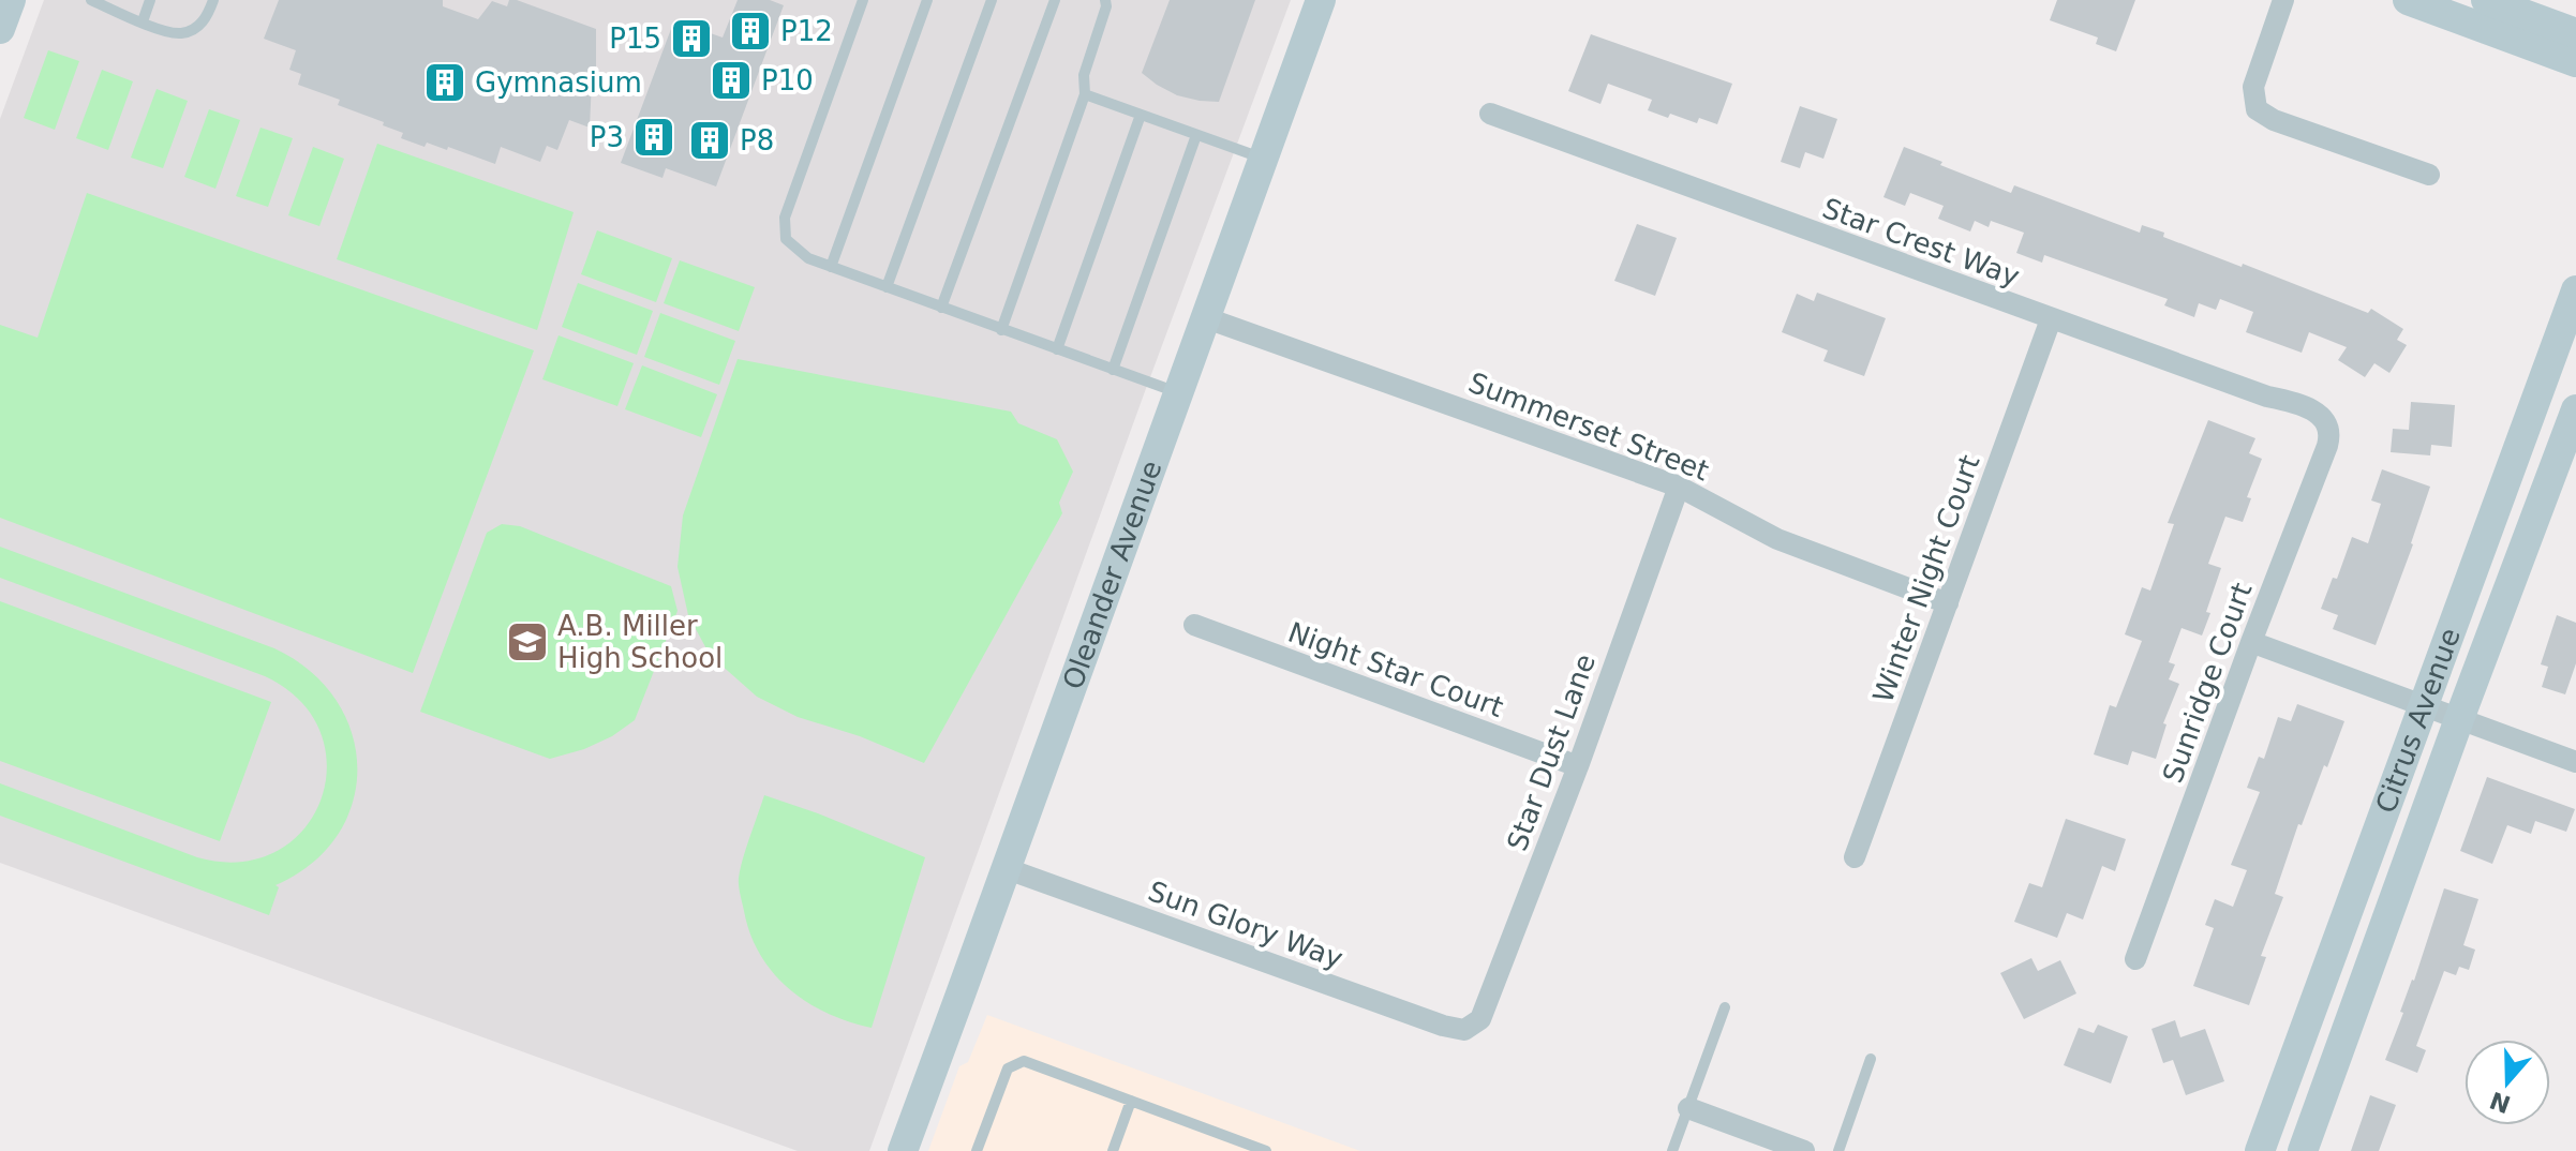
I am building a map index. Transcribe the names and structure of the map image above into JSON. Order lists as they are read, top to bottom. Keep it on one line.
{"streets":{"main road":["Oleander Avenue","Citrus Avenue"],"street":["Star Crest Way","Summerset Street","Winter Night Court","Night Star Court","Sunridge Court","Star Dust Lane","Sun Glory Way"]},"crossings":[["Star Crest Way","Winter Night Court"],["Star Crest Way","Sunridge Court"],["Summerset Street","Oleander Avenue"],["Summerset Street","Winter Night Court"],["Summerset Street","Star Dust Lane"],["Oleander Avenue","Sun Glory Way"],["Night Star Court","Star Dust Lane"],["Star Dust Lane","Sun Glory Way"]],"places":{"building":["P12","P15","P10","Gymnasium","P3","P8"],"school or university":["A.B. Miller High School"]},"north":"bottom"}
